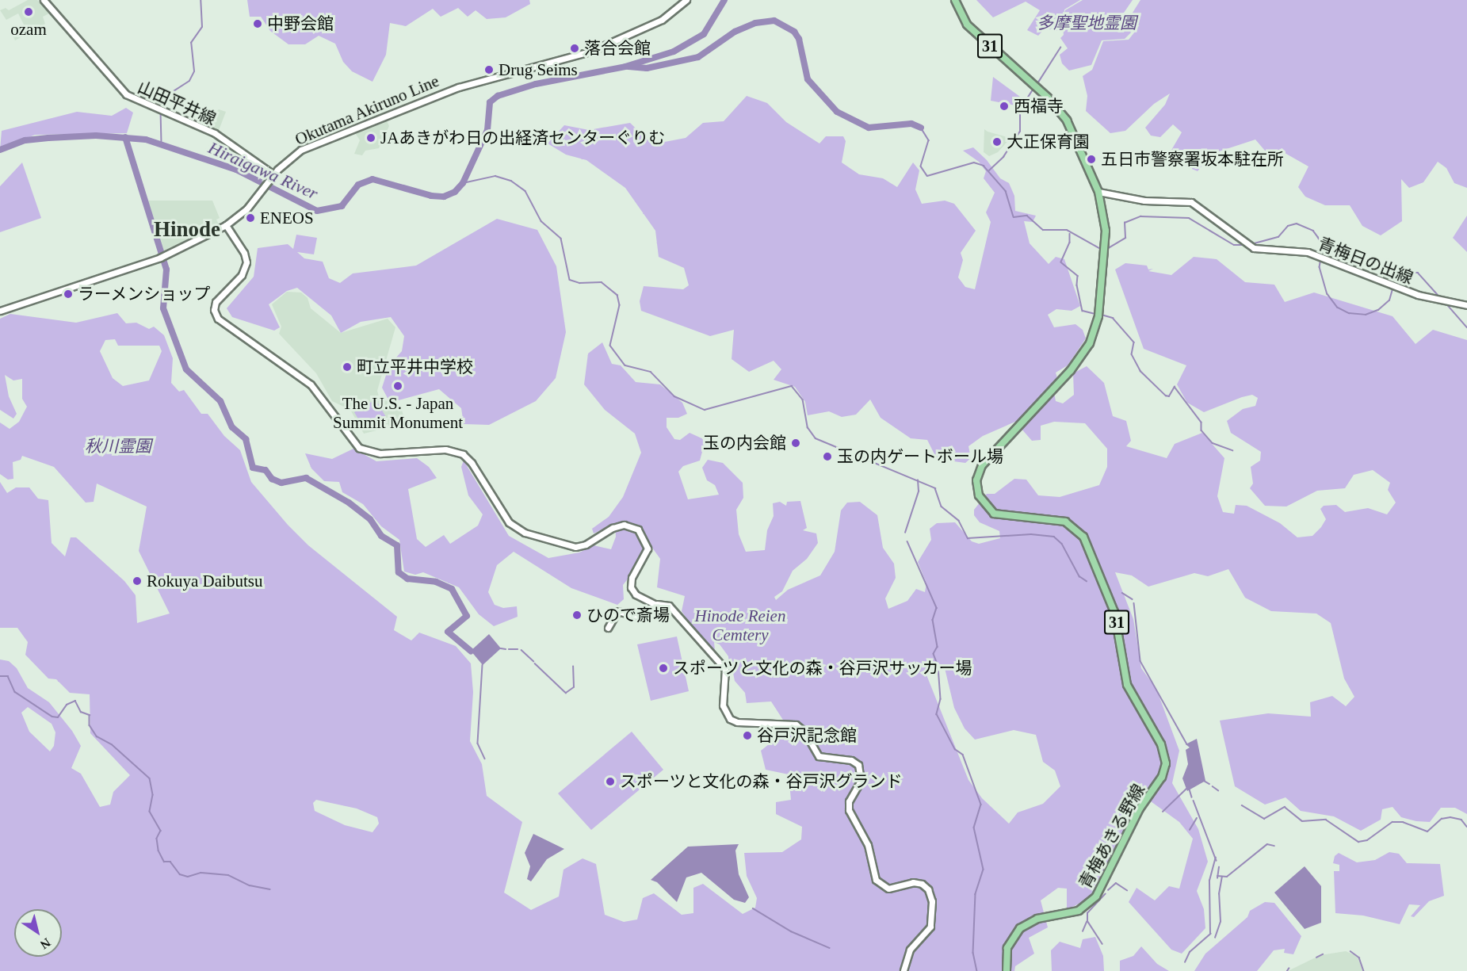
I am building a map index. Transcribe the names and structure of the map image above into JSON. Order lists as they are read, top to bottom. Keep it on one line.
{"streets":{"main road":["31","山田平井線","Okutama Akiruno Line","青梅日の出線","青梅あきる野線"]},"crossings":[["山田平井線","Okutama Akiruno Line"],["青梅日の出線","青梅あきる野線"]],"districts":["Hinode"],"water":["Hiraigawa River"],"parks":["多摩聖地霊園","秋川霊園","Hinode Reien Cemtery"],"places":["ozam","中野会館","落合会館","Drug Seims","西福寺","JAあきがわ日の出経済センターぐりむ","大正保育園","五日市警察署坂本駐在所","ENEOS","ラーメンショップ","町立平井中学校","The U.S. - Japan Summit Monument","玉の内会館","玉の内ゲートボール場","Rokuya Daibutsu","ひので斎場","スポーツと文化の森・谷戸沢サッカー場","谷戸沢記念館","スポーツと文化の森・谷戸沢グランド"],"north":"bottom right"}
